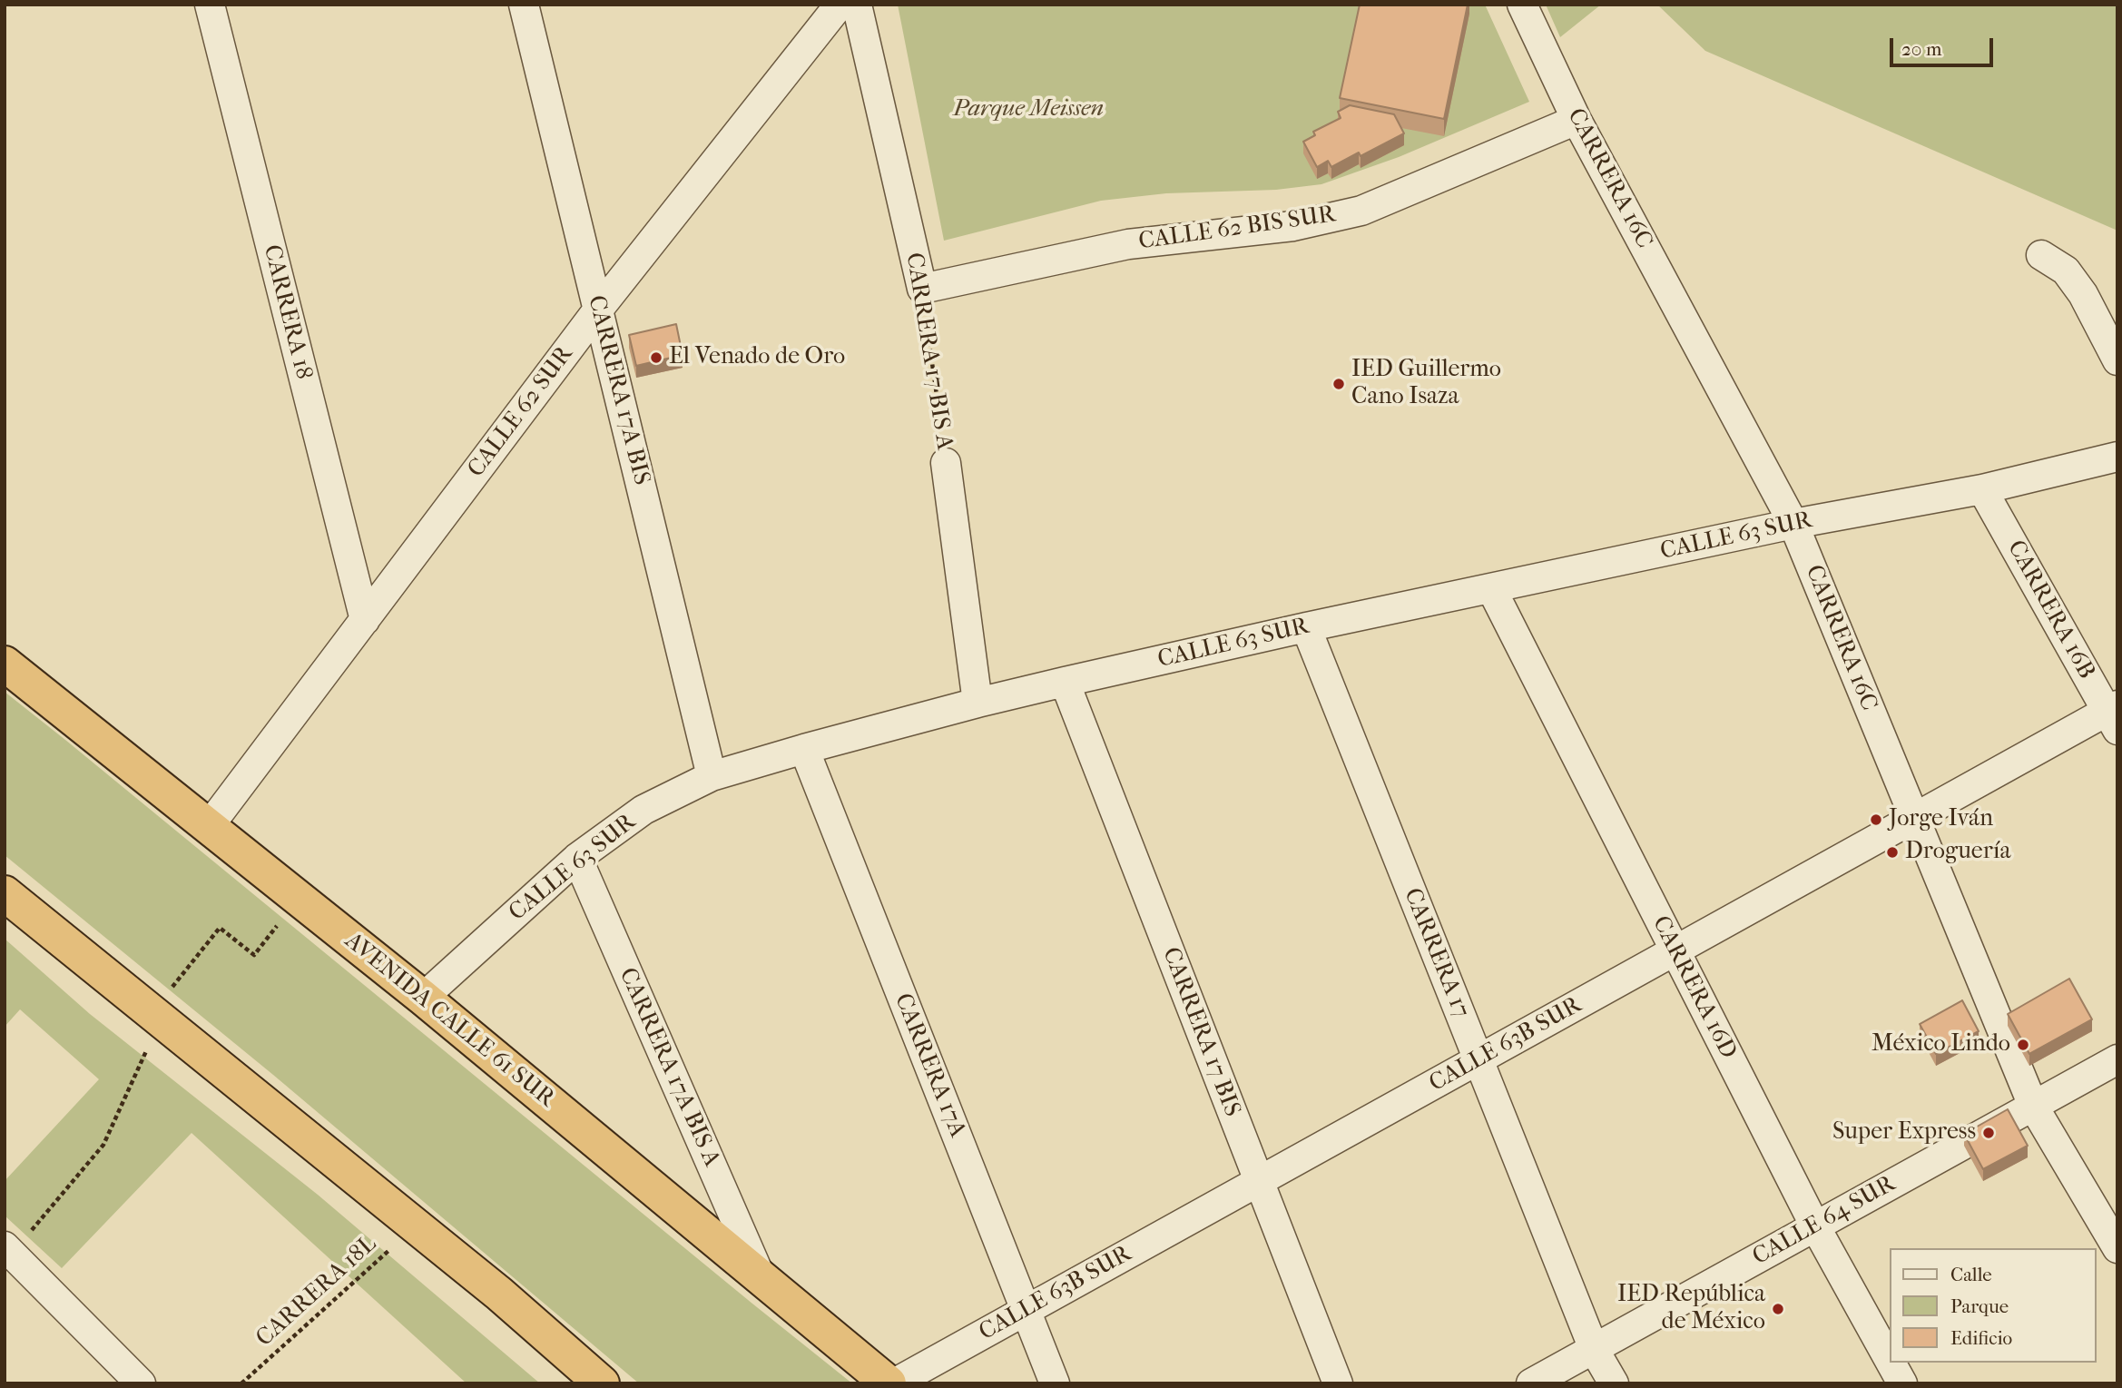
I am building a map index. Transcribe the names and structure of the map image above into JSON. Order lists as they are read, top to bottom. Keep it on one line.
{"streets":{"highway":["AVENIDA CALLE 61 SUR"],"street":["CARRERA 16C","CALLE 62 BIS SUR","CARRERA 18","CARRERA 17 BIS A","CARRERA 17A BIS","CALLE 62 SUR","CALLE 63 SUR","CARRERA 16B","CARRERA 17","CARRERA 16D","CARRERA 17 BIS","CALLE 63B SUR","CARRERA 17A","CARRERA 17A BIS A","CALLE 64 SUR"],"path":["CARRERA 18L"]},"crossings":[["CARRERA 16C","CALLE 62 BIS SUR"],["CARRERA 16C","CALLE 63 SUR"],["CARRERA 16C","CALLE 63B SUR"],["CARRERA 16C","CALLE 64 SUR"],["CALLE 62 BIS SUR","CARRERA 17 BIS A"],["CARRERA 18","CALLE 62 SUR"],["CARRERA 17 BIS A","CALLE 63 SUR"],["CARRERA 17A BIS","CALLE 62 SUR"],["CARRERA 17A BIS","CALLE 63 SUR"],["CALLE 62 SUR","AVENIDA CALLE 61 SUR"],["CALLE 63 SUR","CARRERA 16B"],["CALLE 63 SUR","CARRERA 17"],["CALLE 63 SUR","CARRERA 16D"],["CALLE 63 SUR","AVENIDA CALLE 61 SUR"],["CALLE 63 SUR","CARRERA 17 BIS"],["CALLE 63 SUR","CARRERA 17A"],["CALLE 63 SUR","CARRERA 17A BIS A"],["CARRERA 16B","CALLE 63B SUR"],["CARRERA 17","CALLE 63B SUR"],["CARRERA 17","CALLE 64 SUR"],["CARRERA 16D","CALLE 63B SUR"],["CARRERA 16D","CALLE 64 SUR"],["AVENIDA CALLE 61 SUR","CARRERA 17A BIS A"],["CARRERA 17 BIS","CALLE 63B SUR"],["CALLE 63B SUR","CARRERA 17A"]],"parks":["Parque Meissen"],"places":["El Venado de Oro","IED Guillermo Cano Isaza","Jorge Iván","Droguería","México Lindo","Super Express","IED República de México"],"legend":["Calle","Parque","Edificio"],"scale_bar":"20 m"}
